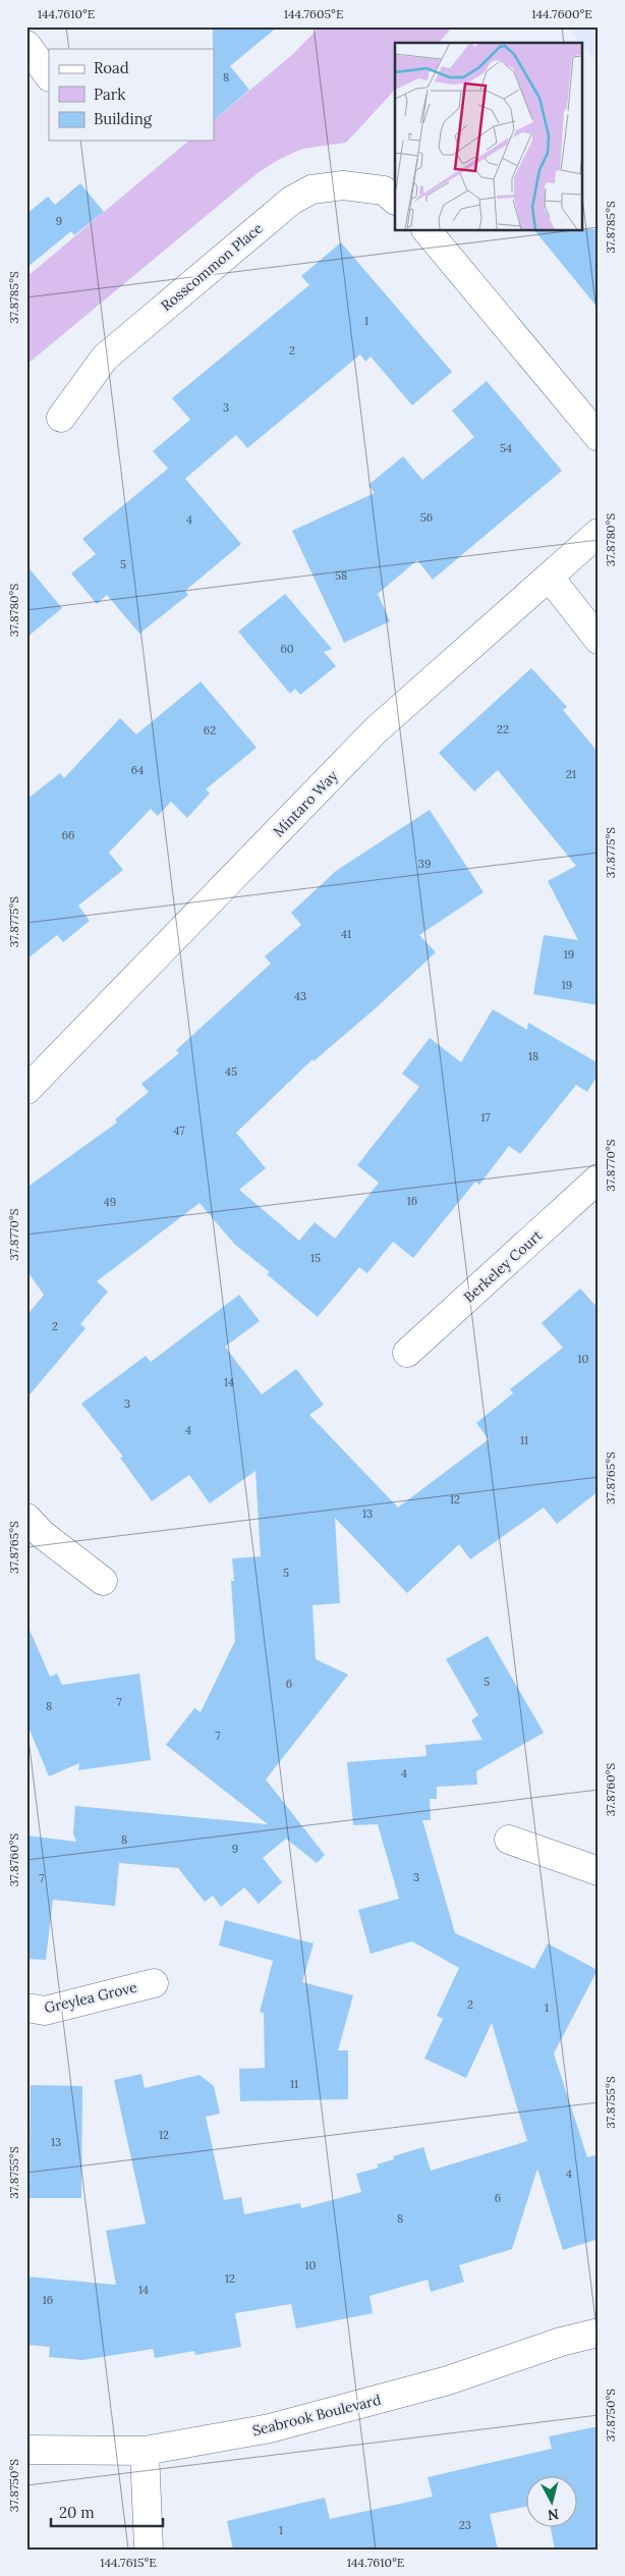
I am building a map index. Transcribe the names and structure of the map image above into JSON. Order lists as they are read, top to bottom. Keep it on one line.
{"streets":{"street":["Rosscommon Place","Mintaro Way","Berkeley Court","Greylea Grove","Seabrook Boulevard"]},"house_numbers":["8","9","1","2","3","54","56","4","5","58","60","22","62","64","21","66","39","41","19","19","43","18","45","17","47","16","49","15","2","10","14","3","4","11","12","13","5","5","6","7","8","7","4","8","9","3","7","2","1","11","12","13","4","6","8","10","12","14","16","23","1"],"legend":["Road","Park","Building"],"scale_bar":"20 m","north":"bottom","coordinates":["144.7610°E","144.7605°E","144.7600°E","37.8785°S","37.8780°S","37.8775°S","37.8770°S","37.8765°S","37.8760°S","37.8755°S","37.8750°S","144.7615°E"]}
